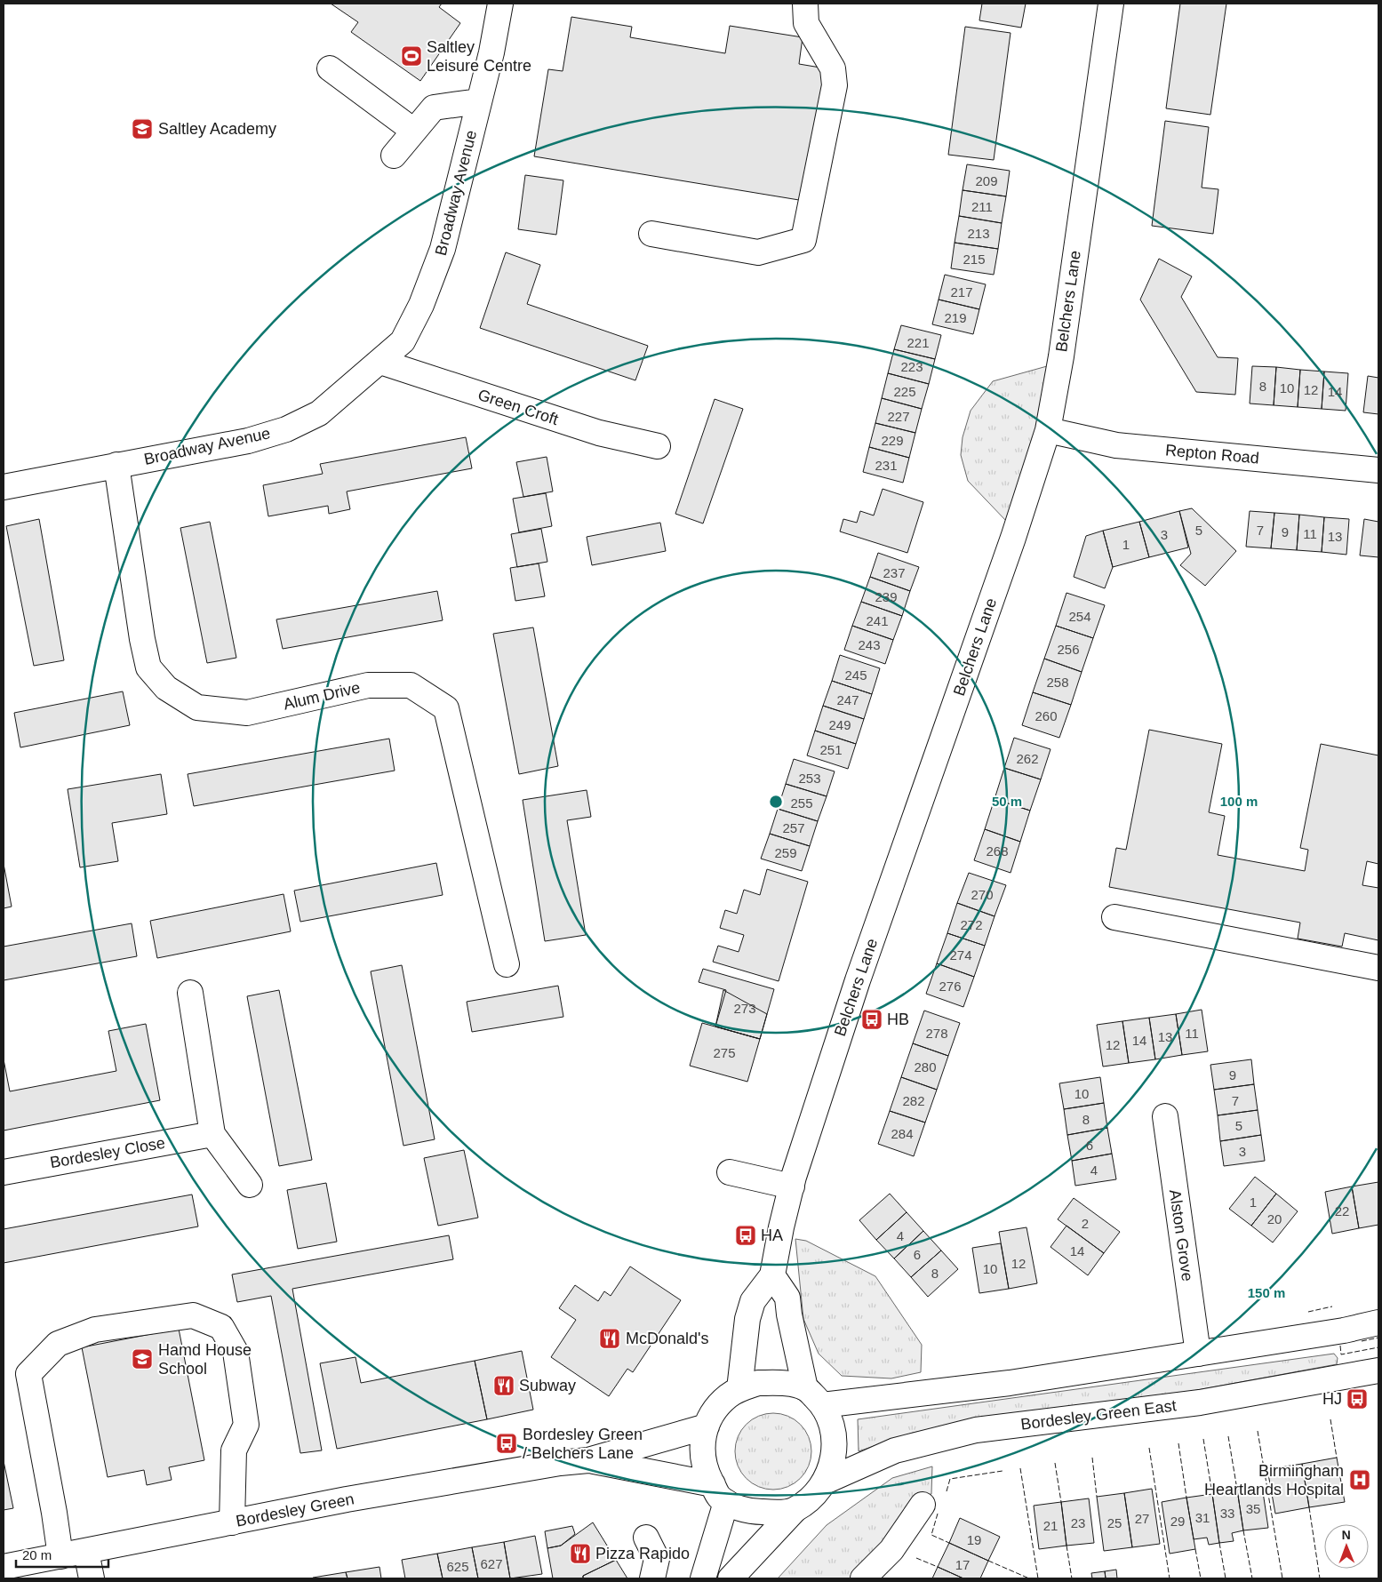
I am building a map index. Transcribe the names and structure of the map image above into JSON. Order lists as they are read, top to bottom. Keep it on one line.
{"streets":{"street":["Broadway Avenue","Belchers Lane","Green Croft","Repton Road","Alum Drive","Bordesley Close","Alston Grove","Bordesley Green East","Bordesley Green"]},"crossings":[["Broadway Avenue","Green Croft"],["Broadway Avenue","Alum Drive"],["Belchers Lane","Repton Road"],["Belchers Lane","Bordesley Green East"],["Belchers Lane","Bordesley Green"],["Bordesley Green East","Bordesley Green"]],"places":{"sports":["Saltley Leisure Centre"],"school or university":["Saltley Academy","Hamd House School"],"bus stop":["HB","HA","HJ","Bordesley Green / Belchers Lane"],"restaurant":["McDonald's","Subway","Pizza Rapido"],"hospital":["Birmingham Heartlands Hospital"]},"house_numbers":["209","211","213","215","217","219","221","223","8","10","12","225","14","227","229","231","5","7","9","11","3","13","1","237","239","254","241","243","256","245","258","247","260","249","251","262","253","255","257","268","259","270","272","274","276","273","278","11","13","14","12","275","280","9","10","282","7","8","5","284","6","3","4","1","22","20","2","4","14","6","12","10","8","35","33","31","27","29","23","25","21","19","627","17","625"],"scale_bar":"20 m","north":"top","rings":["50 m","100 m","150 m"]}
